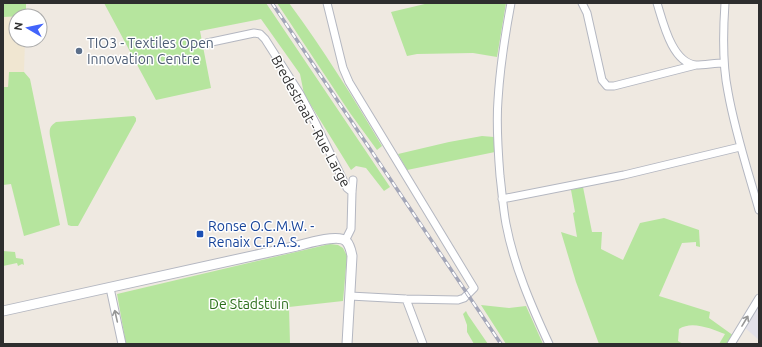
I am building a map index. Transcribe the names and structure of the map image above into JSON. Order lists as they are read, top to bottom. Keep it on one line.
{"streets":{"street":["Bredestraat - Rue Large"]},"parks":["De Stadstuin"],"places":{"other":["TIO3 - Textiles Open Innovation Centre"],"transit":["Ronse O.C.M.W. - Renaix C.P.A.S."]},"north":"left"}
